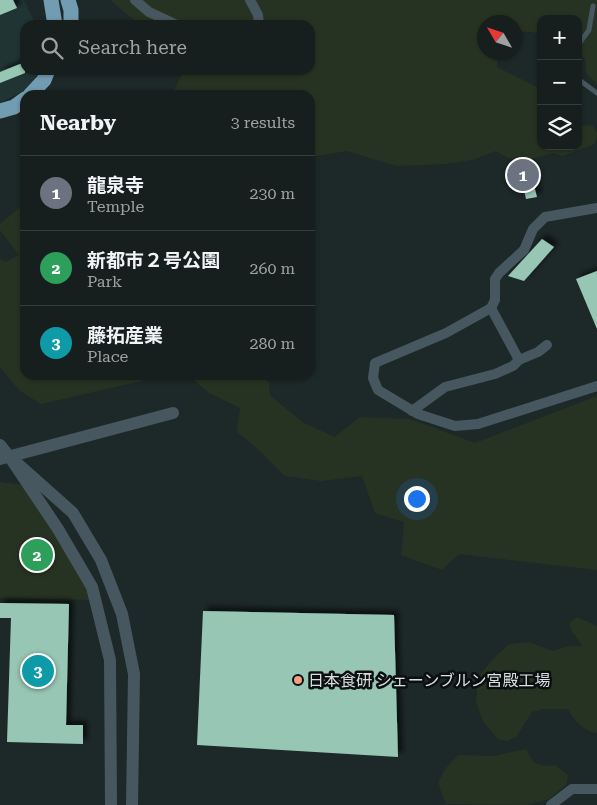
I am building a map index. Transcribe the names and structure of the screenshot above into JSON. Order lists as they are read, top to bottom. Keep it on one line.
{"places":["日本食研 シェーンブルン宮殿工場"],"north":"top left","page":{"map_buttons":["+","−"],"search":"Search here","heading":["Nearby","3 results"],"list":[{"mark":"1","name":"龍泉寺","note":"Temple","value":"230 m"},{"mark":"2","name":"新都市２号公園","note":"Park","value":"260 m"},{"mark":"3","name":"藤拓産業","note":"Place","value":"280 m"}],"pins":["1","2","3"]}}
